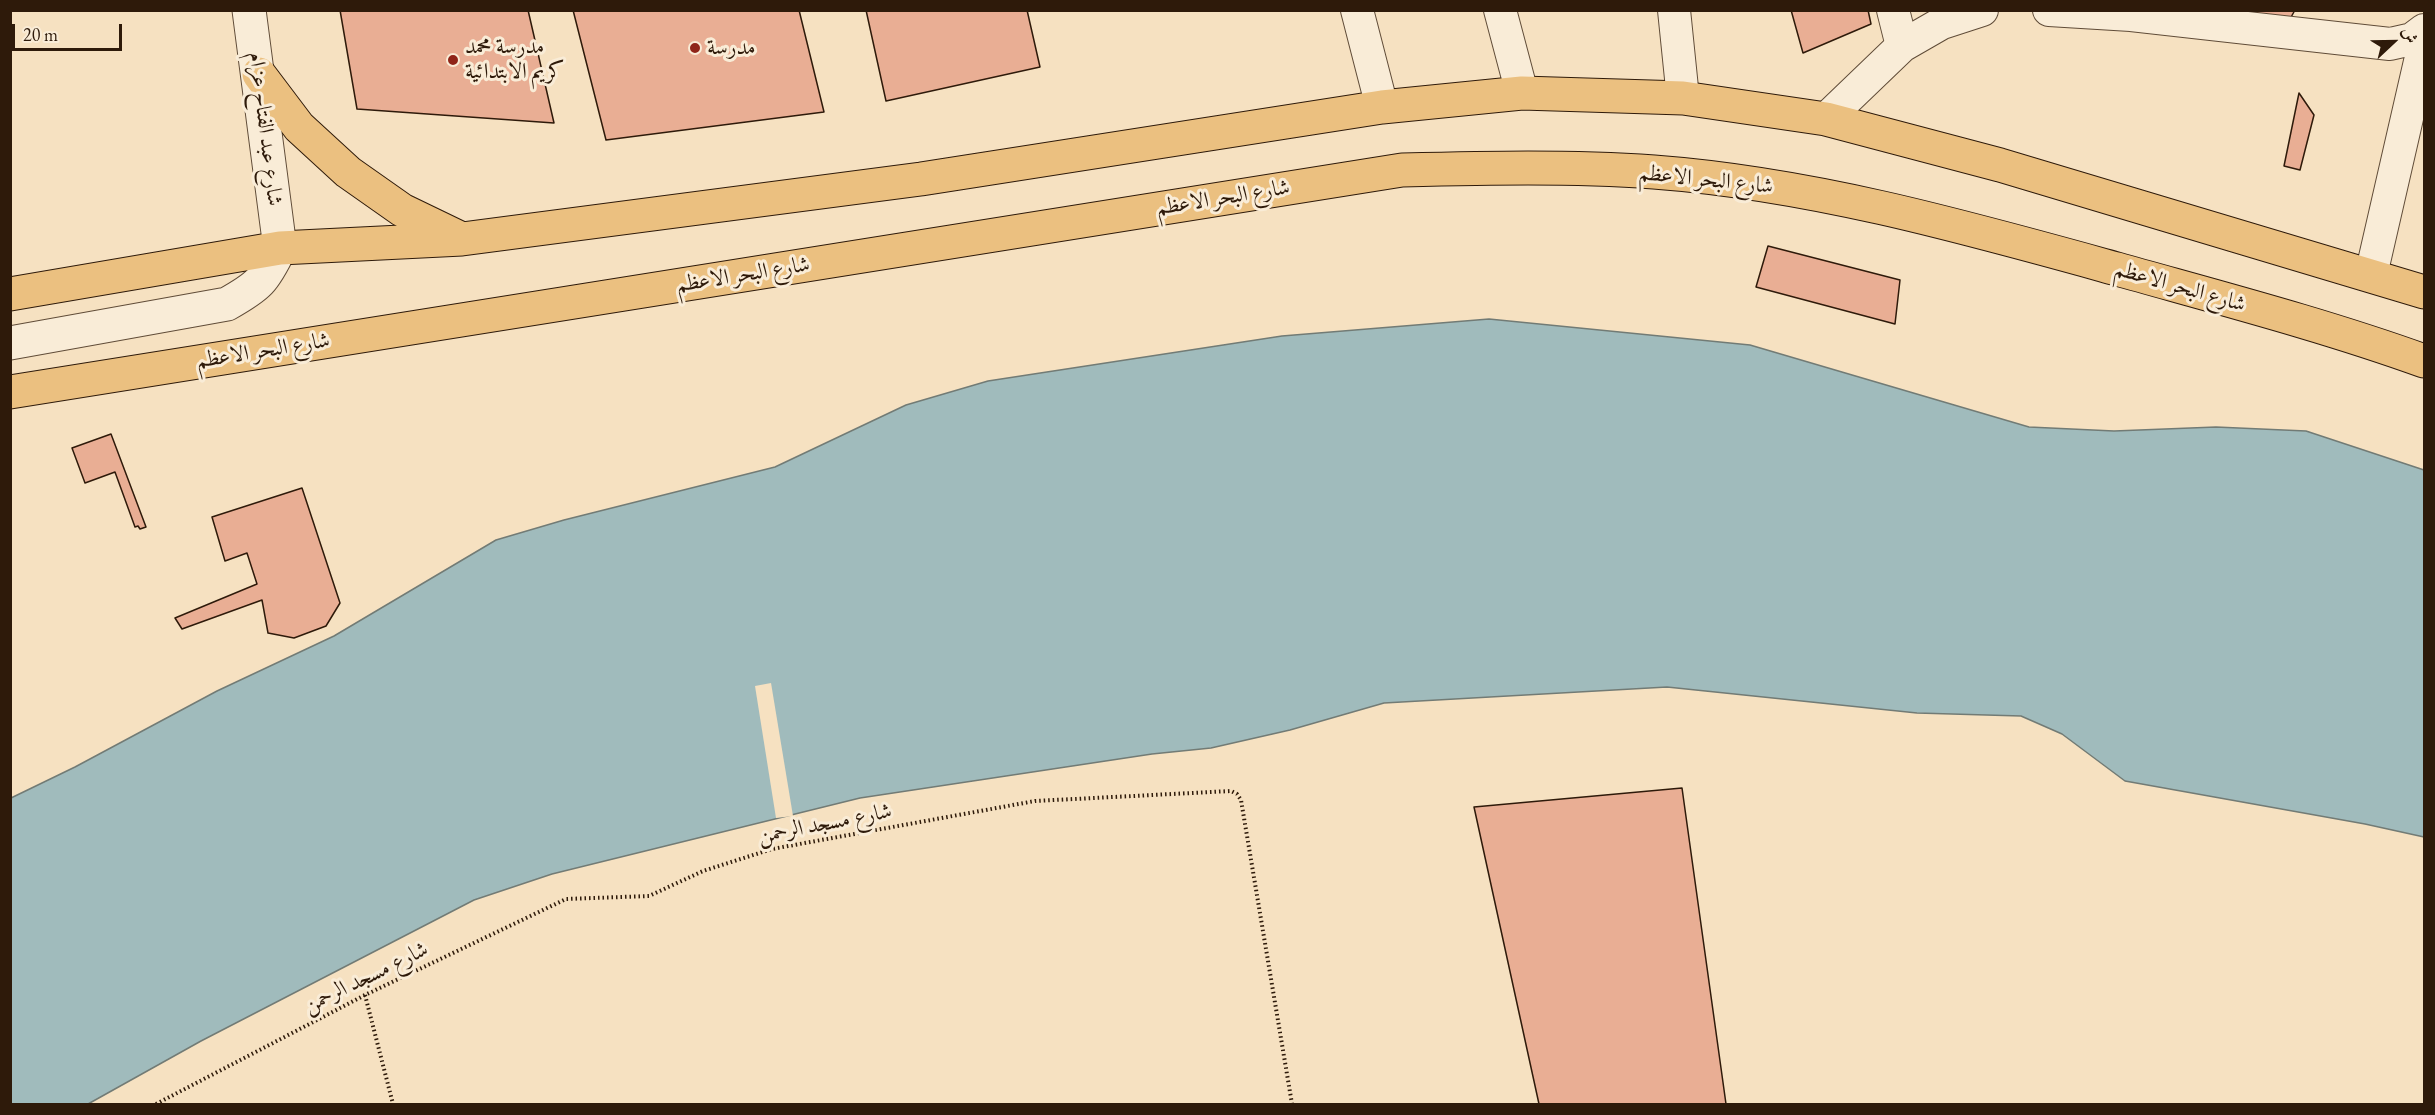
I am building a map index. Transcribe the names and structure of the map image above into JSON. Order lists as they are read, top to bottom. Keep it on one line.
{"streets":{"main road":["شارع البحر الاعظم"],"street":["شارع عبد الفتاح عزام"],"path":["شارع مسجد الرحمن"]},"places":["مدرسة","مدرسة محمد كريم الابتدائية"],"scale_bar":"20 m","north":"right"}
